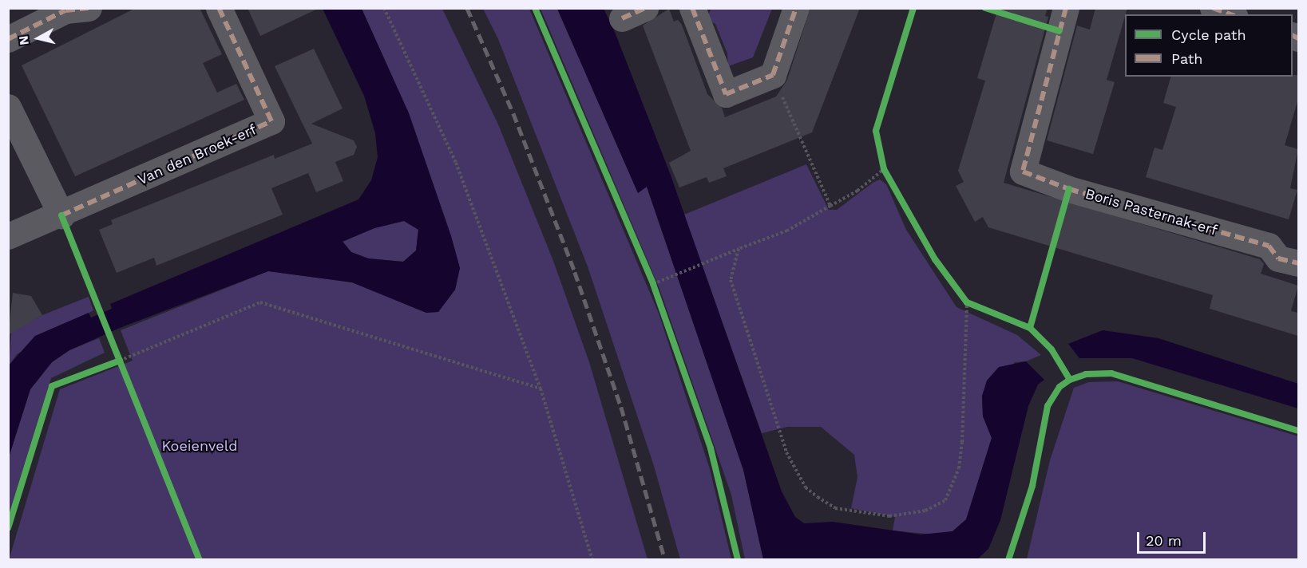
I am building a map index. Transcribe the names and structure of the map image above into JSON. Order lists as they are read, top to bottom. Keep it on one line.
{"streets":{"street":["Van den Broek-erf","Boris Pasternak-erf"]},"parks":["Koeienveld"],"legend":["Cycle path","Path"],"scale_bar":"20 m","north":"left"}
